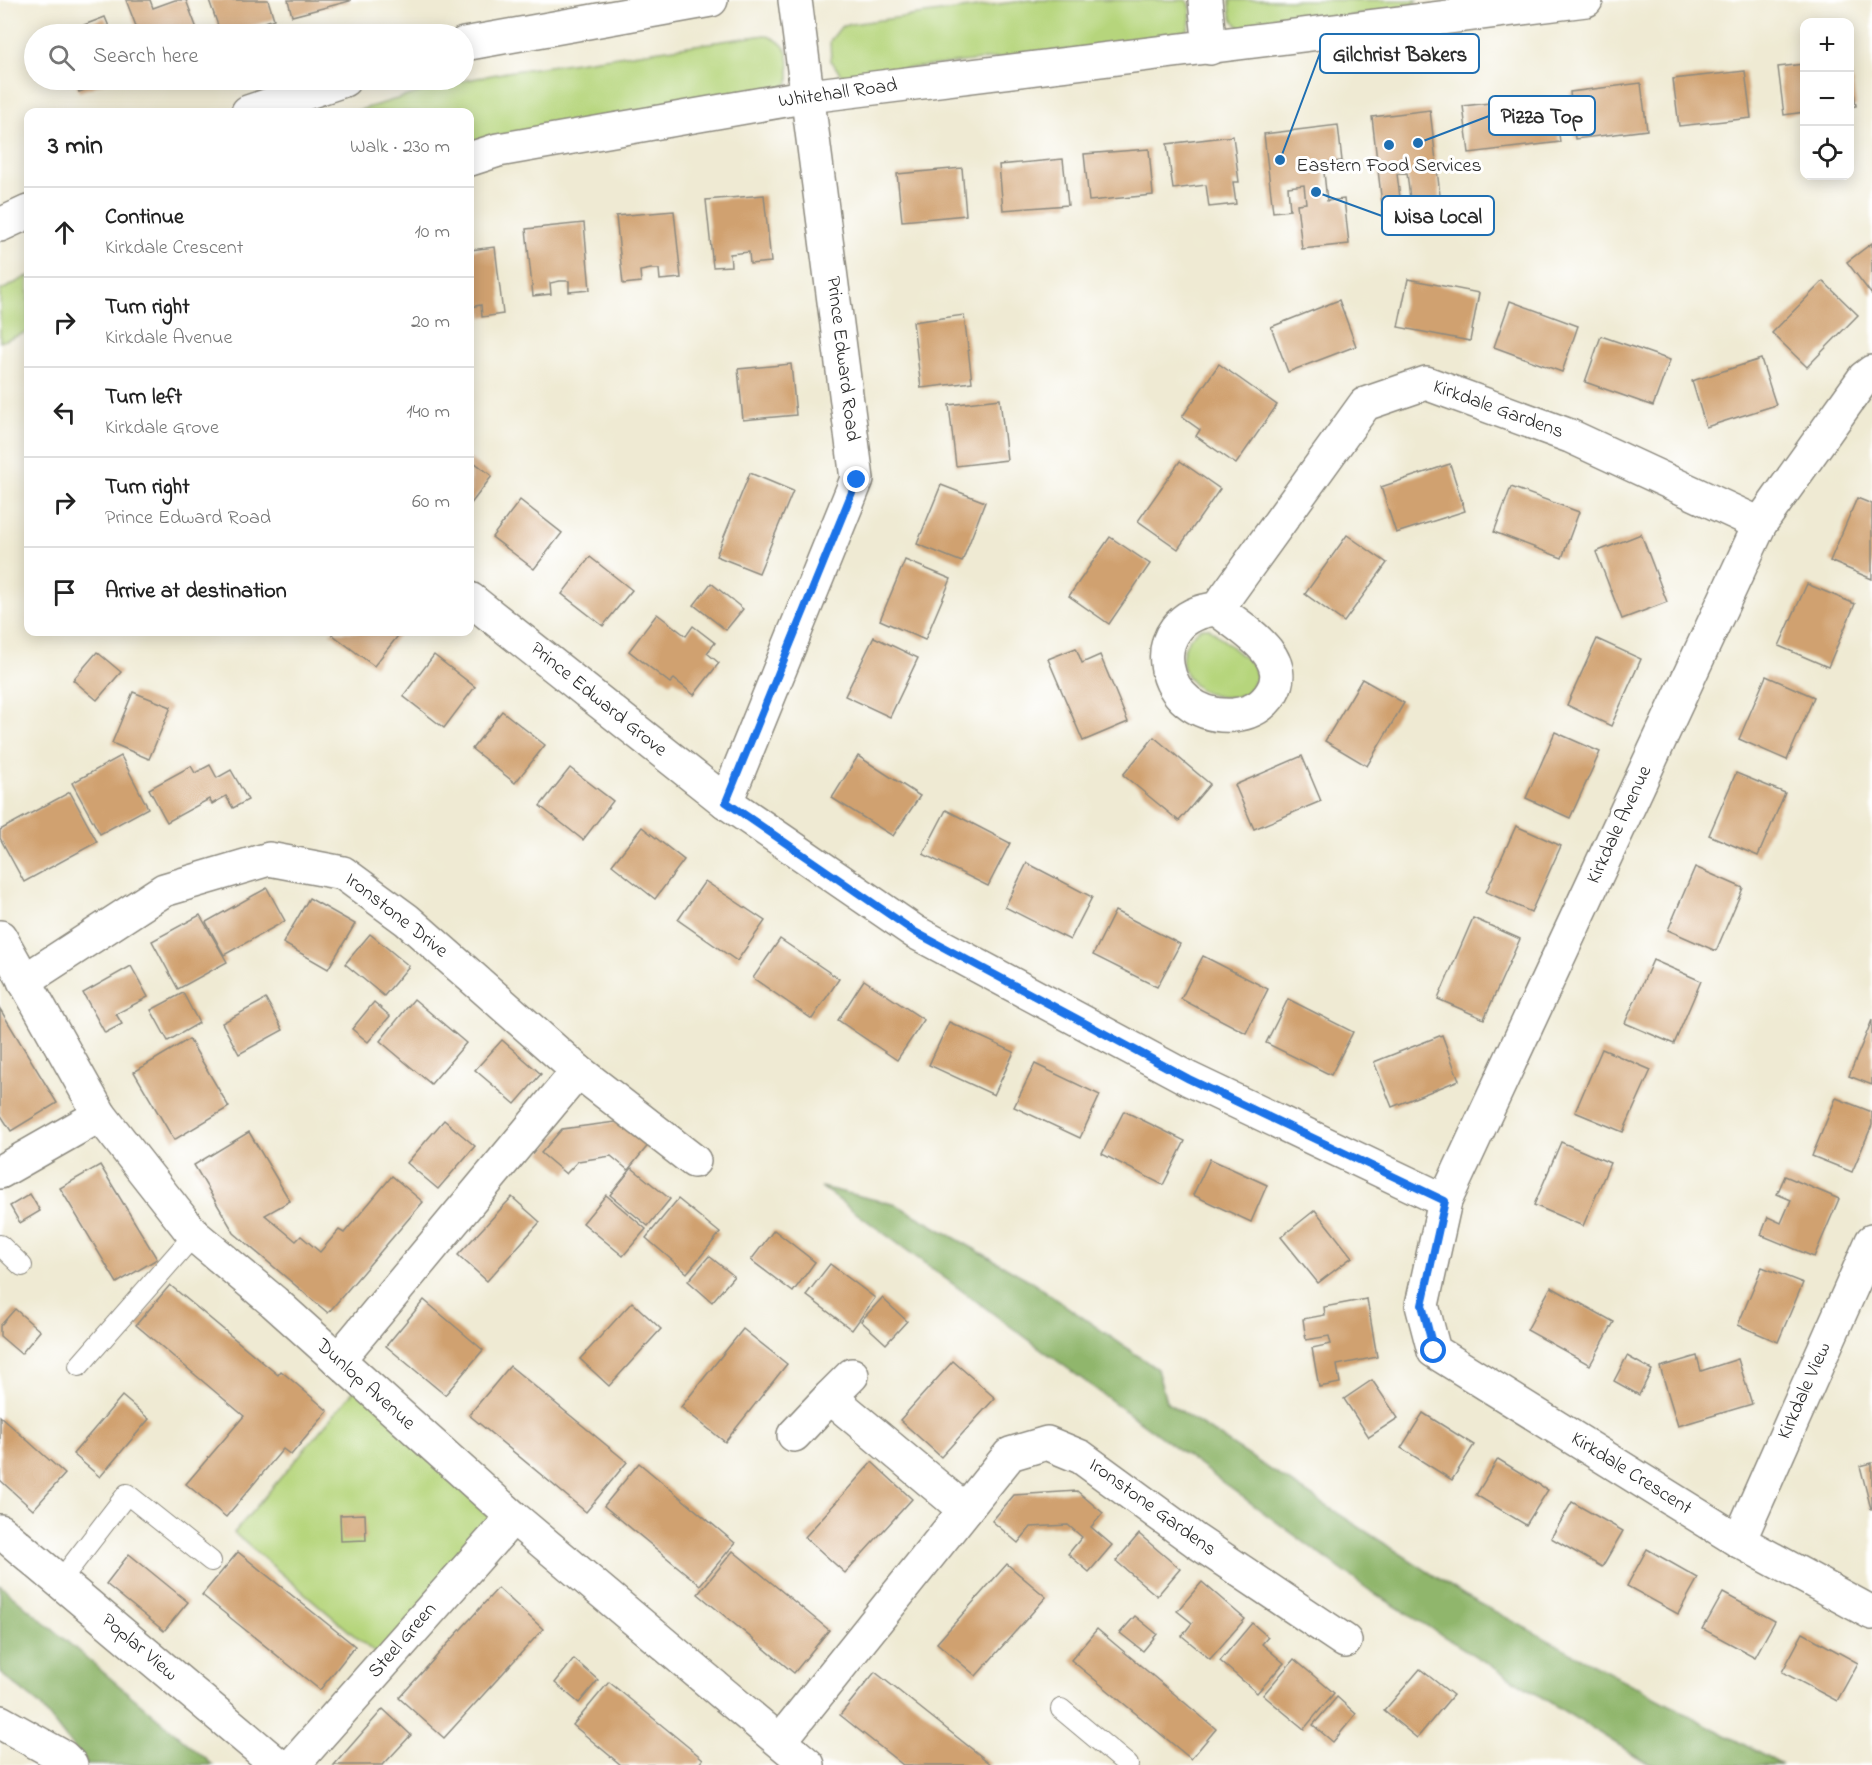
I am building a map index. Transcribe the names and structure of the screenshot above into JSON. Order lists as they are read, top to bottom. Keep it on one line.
{"streets":{"street":["Whitehall Road","Prince Edward Road","Kirkdale Gardens","Prince Edward Grove","Kirkdale Avenue","Ironstone Drive","Dunlop Avenue","Kirkdale View","Kirkdale Crescent","Ironstone Gardens","Steel Green","Poplar View"]},"crossings":[["Whitehall Road","Prince Edward Road"],["Prince Edward Road","Prince Edward Grove"],["Kirkdale Gardens","Kirkdale Avenue"],["Prince Edward Grove","Kirkdale Avenue"],["Kirkdale Avenue","Kirkdale Crescent"],["Ironstone Drive","Dunlop Avenue"],["Dunlop Avenue","Ironstone Gardens"],["Dunlop Avenue","Steel Green"],["Kirkdale View","Kirkdale Crescent"]],"places":["Pizza Top","Eastern Food Services","Gilchrist Bakers","Nisa Local"],"page":{"map_buttons":["+","−"],"search":"Search here","heading":["3 min","Walk · 230 m"],"list":[["Continue","Kirkdale Crescent","10 m"],["Turn right","Kirkdale Avenue","20 m"],["Turn left","Kirkdale Grove","140 m"],["Turn right","Prince Edward Road","60 m"],"Arrive at destination"]}}
